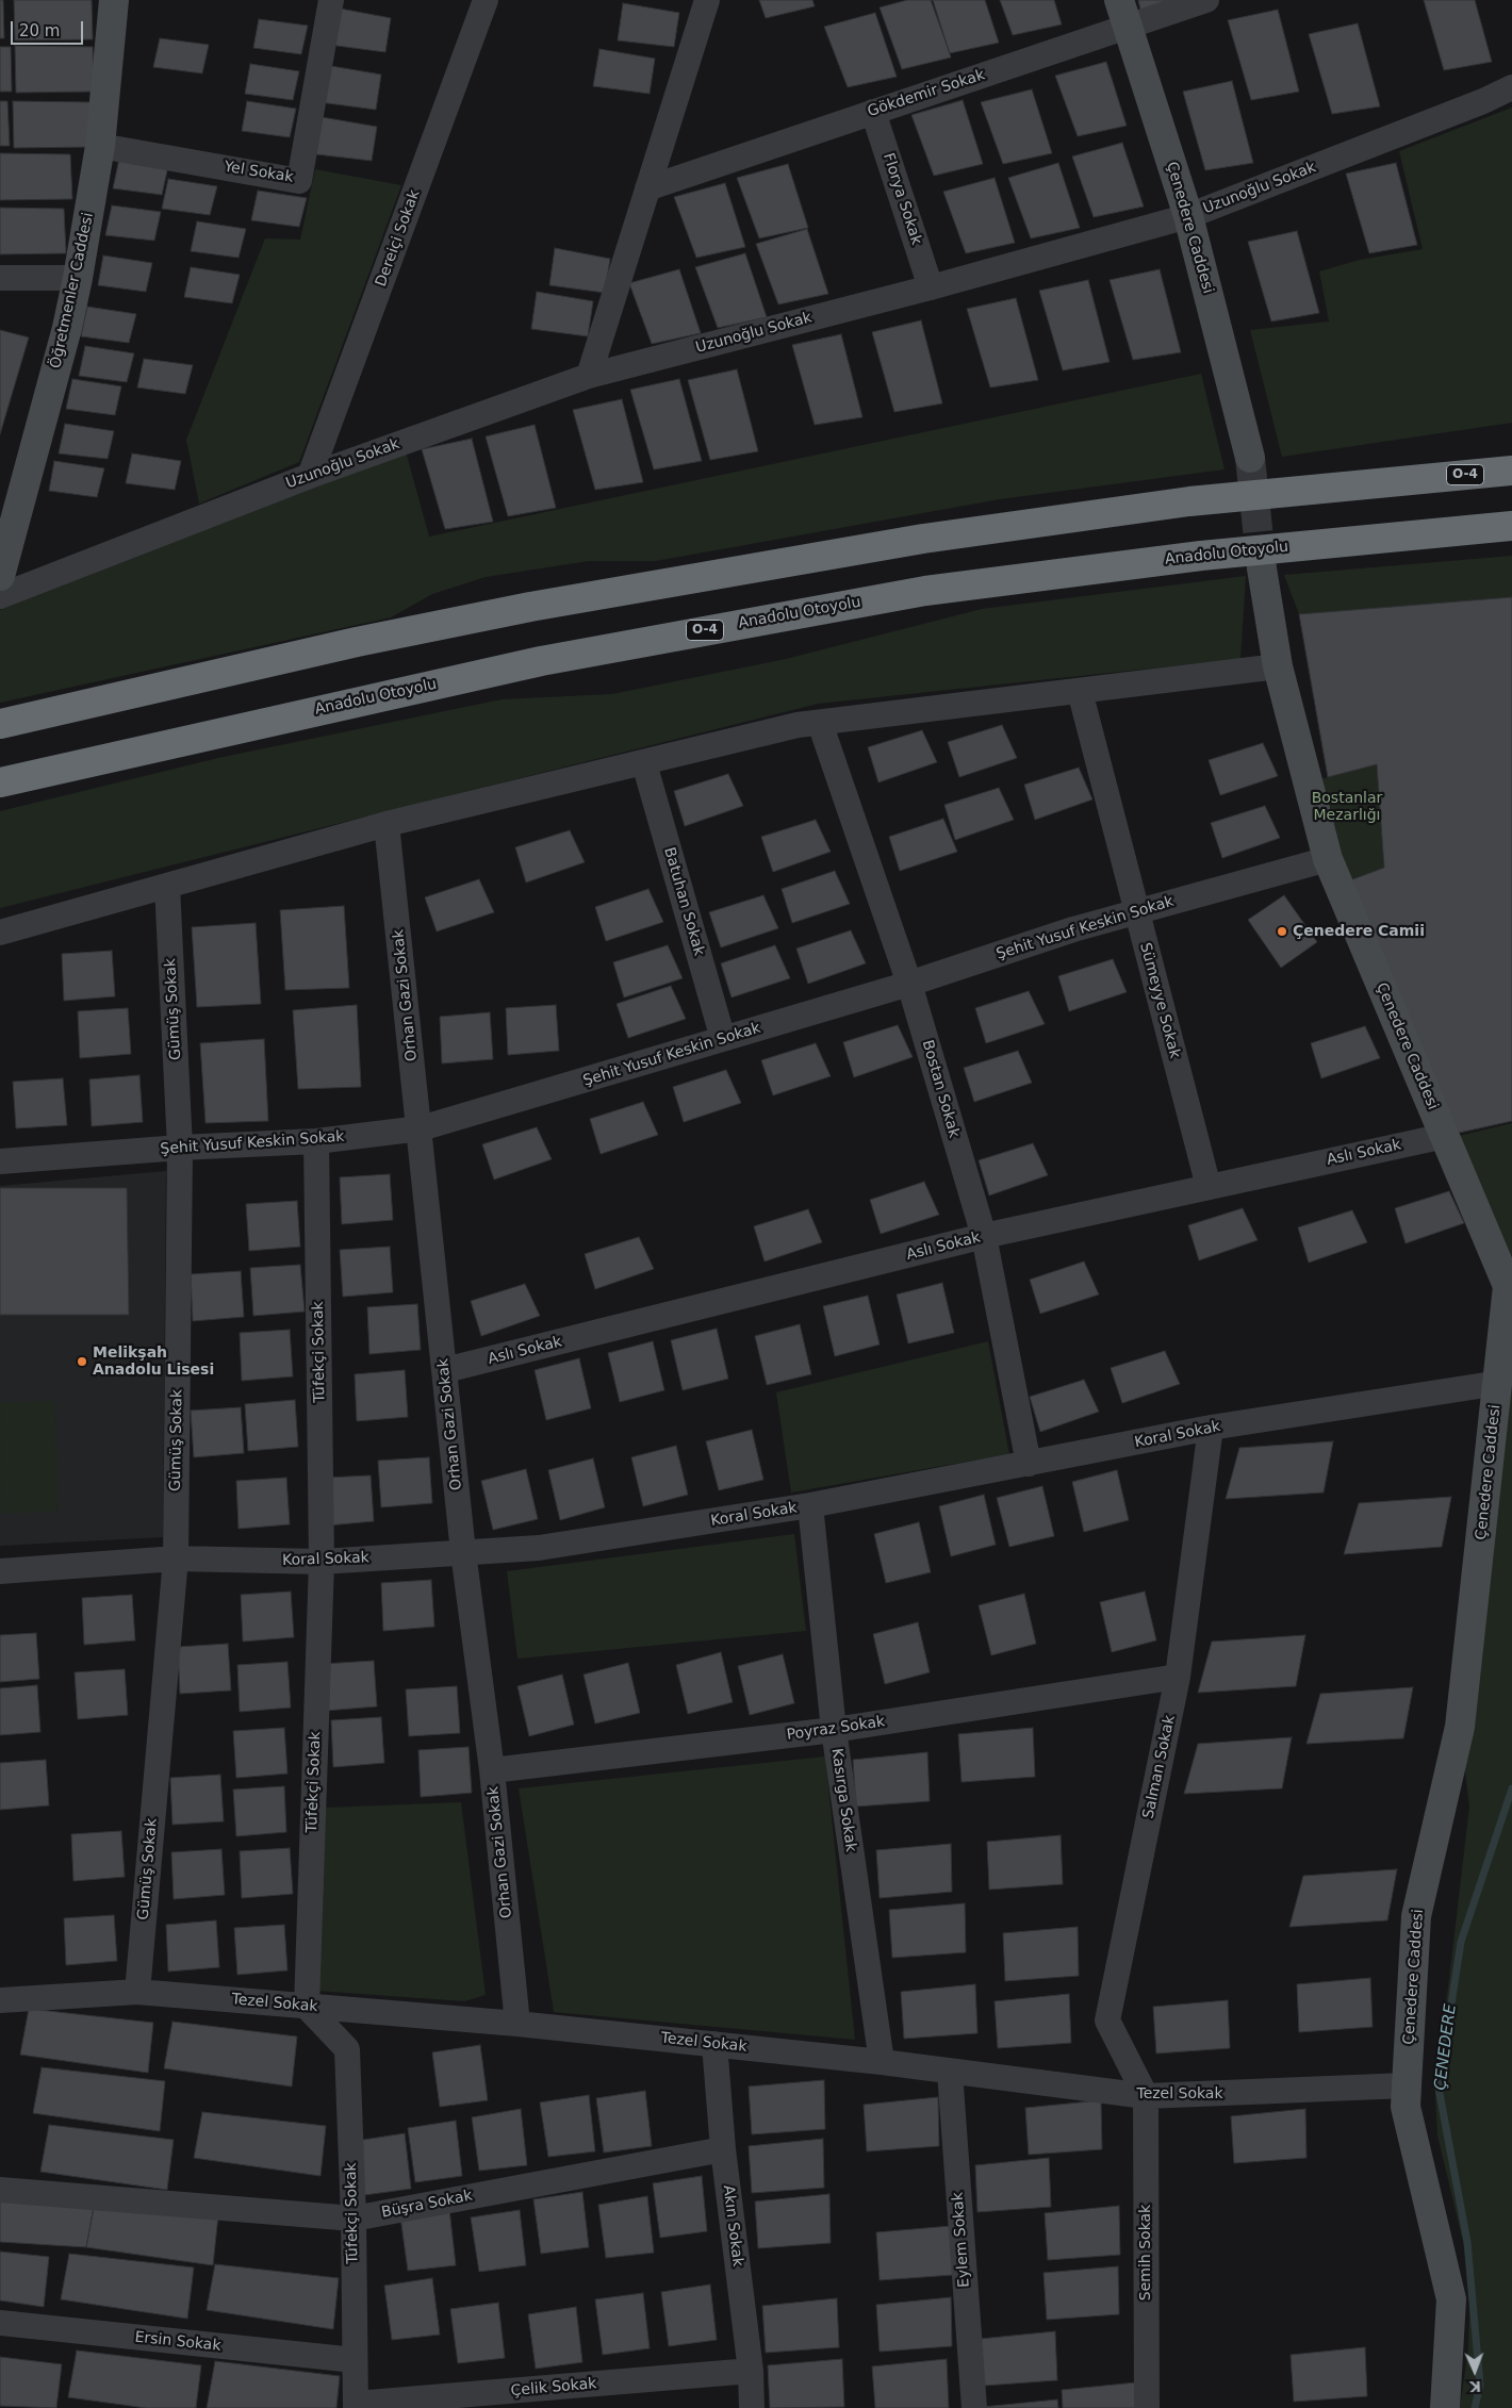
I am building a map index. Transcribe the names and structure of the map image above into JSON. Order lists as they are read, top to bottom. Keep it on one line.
{"streets":{"highway":["O-4","Anadolu Otoyolu"],"street":["Gökdemir Sokak","Yel Sokak","Uzunoğlu Sokak","Florya Sokak","Çenedere Caddesi","Dereiçi Sokak","Öğretmenler Caddesi","Batuhan Sokak","Şehit Yusuf Keskin Sokak","Orhan Gazi Sokak","Sümeyye Sokak","Gümüş Sokak","Bostan Sokak","Aslı Sokak","Tüfekçi Sokak","Koral Sokak","Poyraz Sokak","Salman Sokak","Kasırga Sokak","Tezel Sokak","Büşra Sokak","Akın Sokak","Eylem Sokak","Semih Sokak","Ersin Sokak","Çelik Sokak"]},"crossings":[["Gökdemir Sokak","Florya Sokak"],["Gökdemir Sokak","Çenedere Caddesi"],["Yel Sokak","Öğretmenler Caddesi"],["Uzunoğlu Sokak","Florya Sokak"],["Uzunoğlu Sokak","Çenedere Caddesi"],["Uzunoğlu Sokak","Dereiçi Sokak"],["Çenedere Caddesi","Şehit Yusuf Keskin Sokak"],["Çenedere Caddesi","Aslı Sokak"],["Çenedere Caddesi","Koral Sokak"],["Çenedere Caddesi","Tezel Sokak"],["Batuhan Sokak","Şehit Yusuf Keskin Sokak"],["Şehit Yusuf Keskin Sokak","Orhan Gazi Sokak"],["Şehit Yusuf Keskin Sokak","Sümeyye Sokak"],["Şehit Yusuf Keskin Sokak","Gümüş Sokak"],["Şehit Yusuf Keskin Sokak","Bostan Sokak"],["Şehit Yusuf Keskin Sokak","Tüfekçi Sokak"],["Orhan Gazi Sokak","Aslı Sokak"],["Orhan Gazi Sokak","Koral Sokak"],["Orhan Gazi Sokak","Poyraz Sokak"],["Orhan Gazi Sokak","Tezel Sokak"],["Sümeyye Sokak","Aslı Sokak"],["Gümüş Sokak","Koral Sokak"],["Gümüş Sokak","Tezel Sokak"],["Bostan Sokak","Aslı Sokak"],["Bostan Sokak","Koral Sokak"],["Tüfekçi Sokak","Koral Sokak"],["Tüfekçi Sokak","Tezel Sokak"],["Tüfekçi Sokak","Büşra Sokak"],["Tüfekçi Sokak","Ersin Sokak"],["Tüfekçi Sokak","Çelik Sokak"],["Koral Sokak","Salman Sokak"],["Koral Sokak","Kasırga Sokak"],["Poyraz Sokak","Salman Sokak"],["Poyraz Sokak","Kasırga Sokak"],["Salman Sokak","Tezel Sokak"],["Salman Sokak","Semih Sokak"],["Kasırga Sokak","Tezel Sokak"],["Tezel Sokak","Akın Sokak"],["Tezel Sokak","Eylem Sokak"],["Tezel Sokak","Semih Sokak"],["Büşra Sokak","Akın Sokak"],["Akın Sokak","Çelik Sokak"]],"water":["ÇENEDERE"],"parks":["Bostanlar Mezarlığı"],"places":["Çenedere Camii","Melikşah Anadolu Lisesi"],"scale_bar":"20 m","north":"bottom"}
